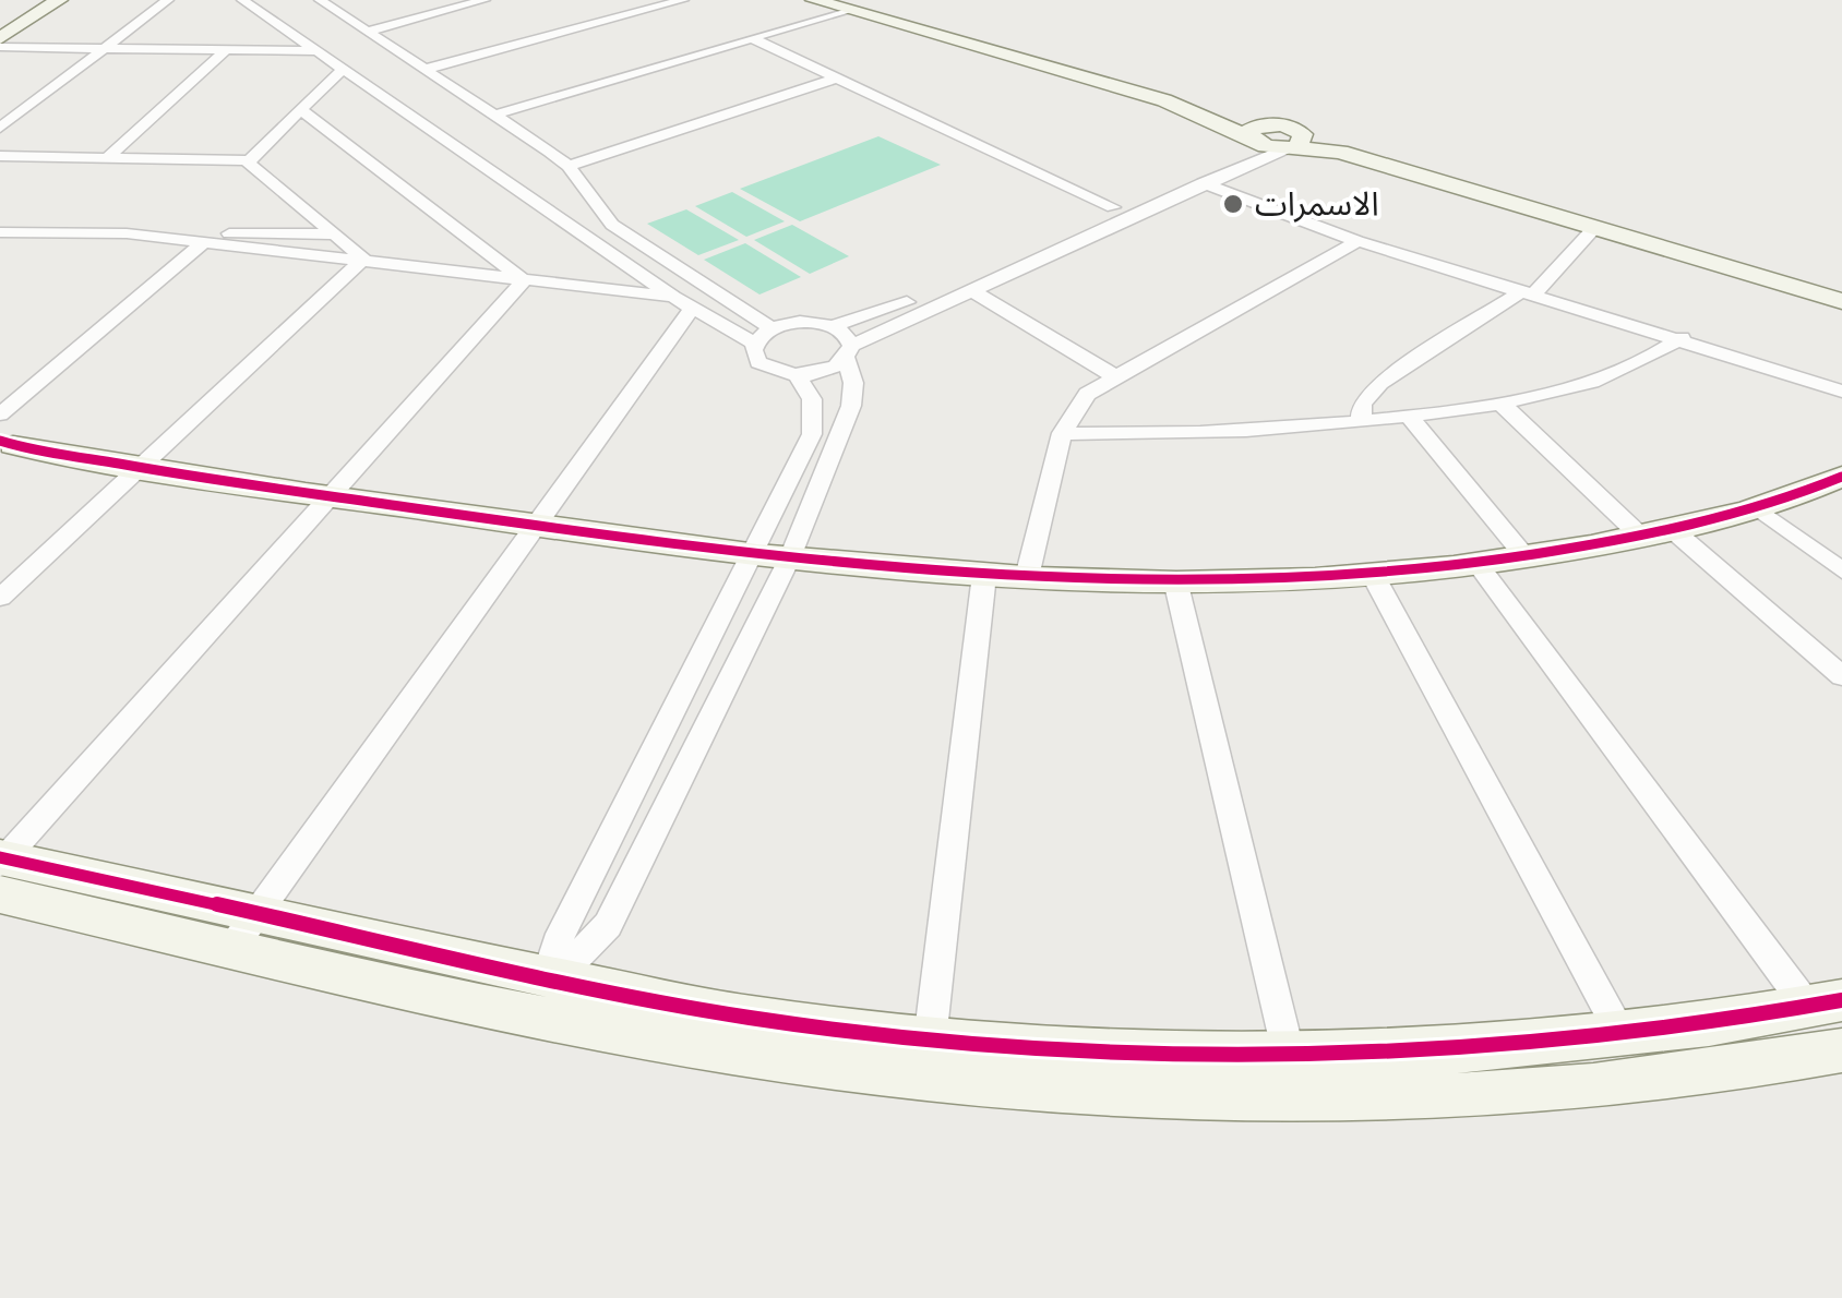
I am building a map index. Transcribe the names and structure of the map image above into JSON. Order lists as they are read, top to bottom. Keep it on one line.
{"places":["الاسمرات"]}
